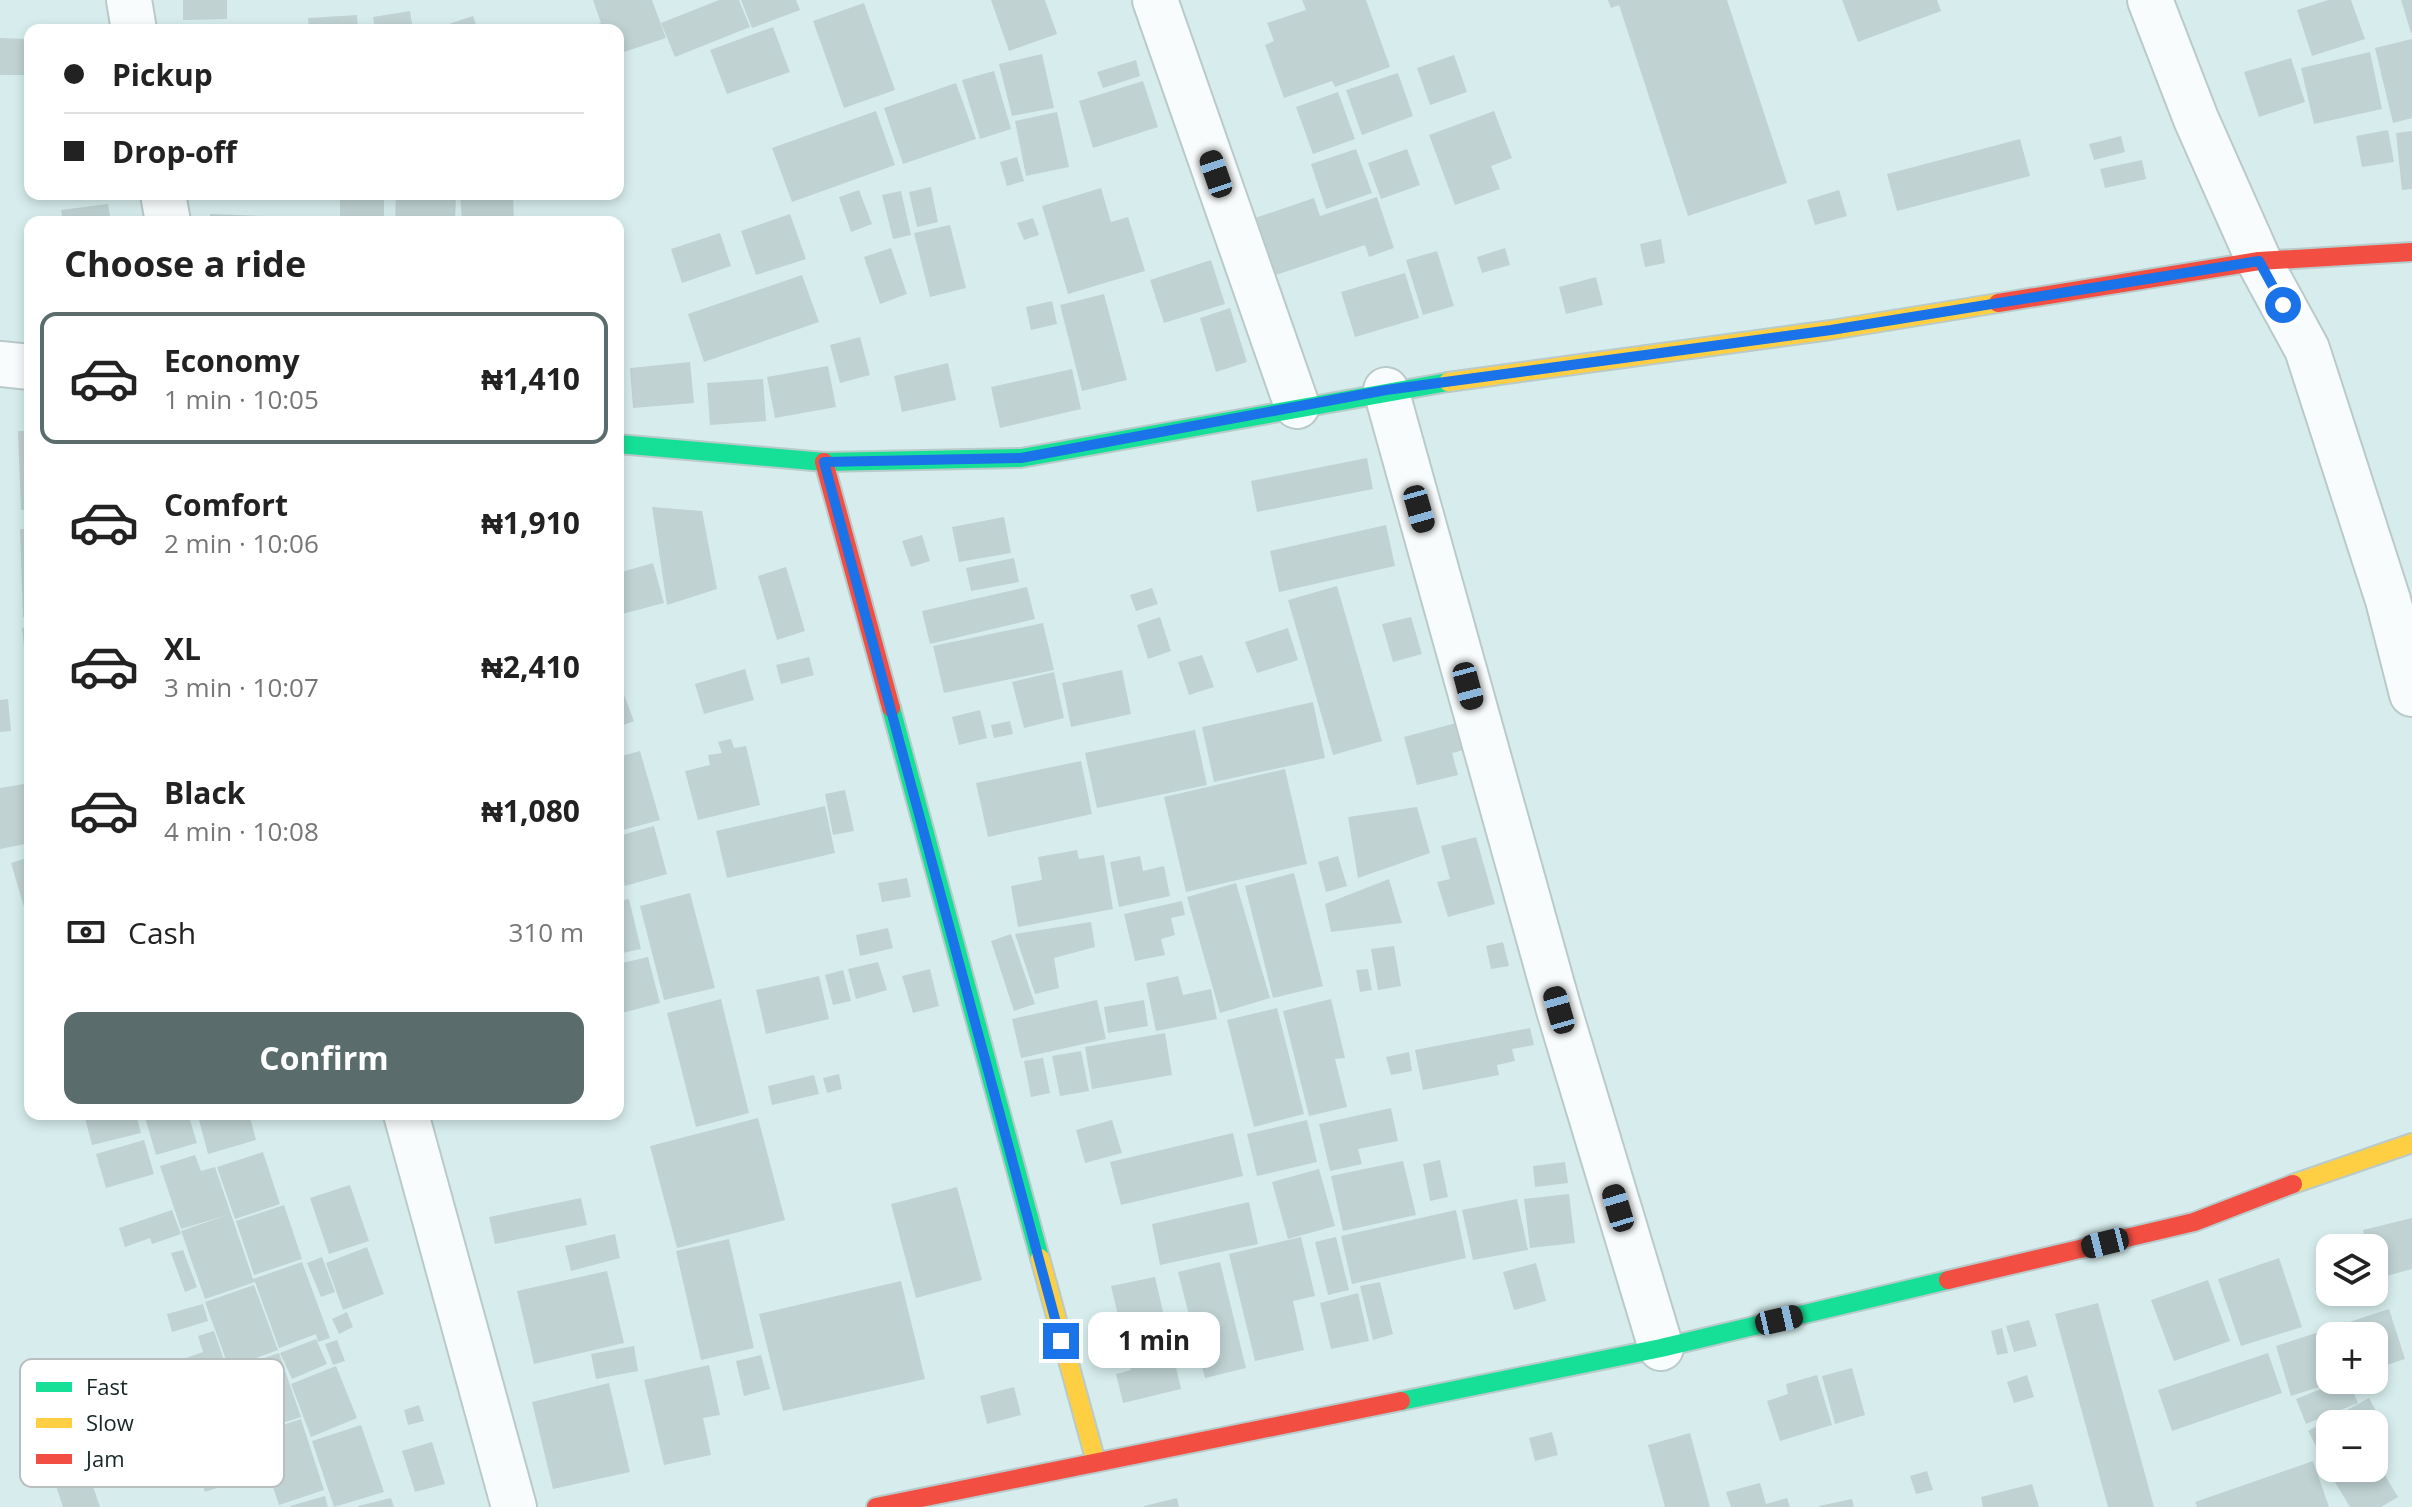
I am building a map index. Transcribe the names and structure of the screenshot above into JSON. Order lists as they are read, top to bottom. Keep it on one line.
{"legend":["Fast","Slow","Jam"],"page":{"banner":["Pickup","Drop-off"],"heading":"Choose a ride","list":[{"name":"Economy","note":"1 min · 10:05","value":"₦1,410"},{"name":"Comfort","note":"2 min · 10:06","value":"₦1,910"},{"name":"XL","note":"3 min · 10:07","value":"₦2,410"},{"name":"Black","note":"4 min · 10:08","value":"₦1,080"}],"pay":["Cash","310 m"],"buttons":"Confirm","map_buttons":["+","−"],"bubble":"1 min"}}
